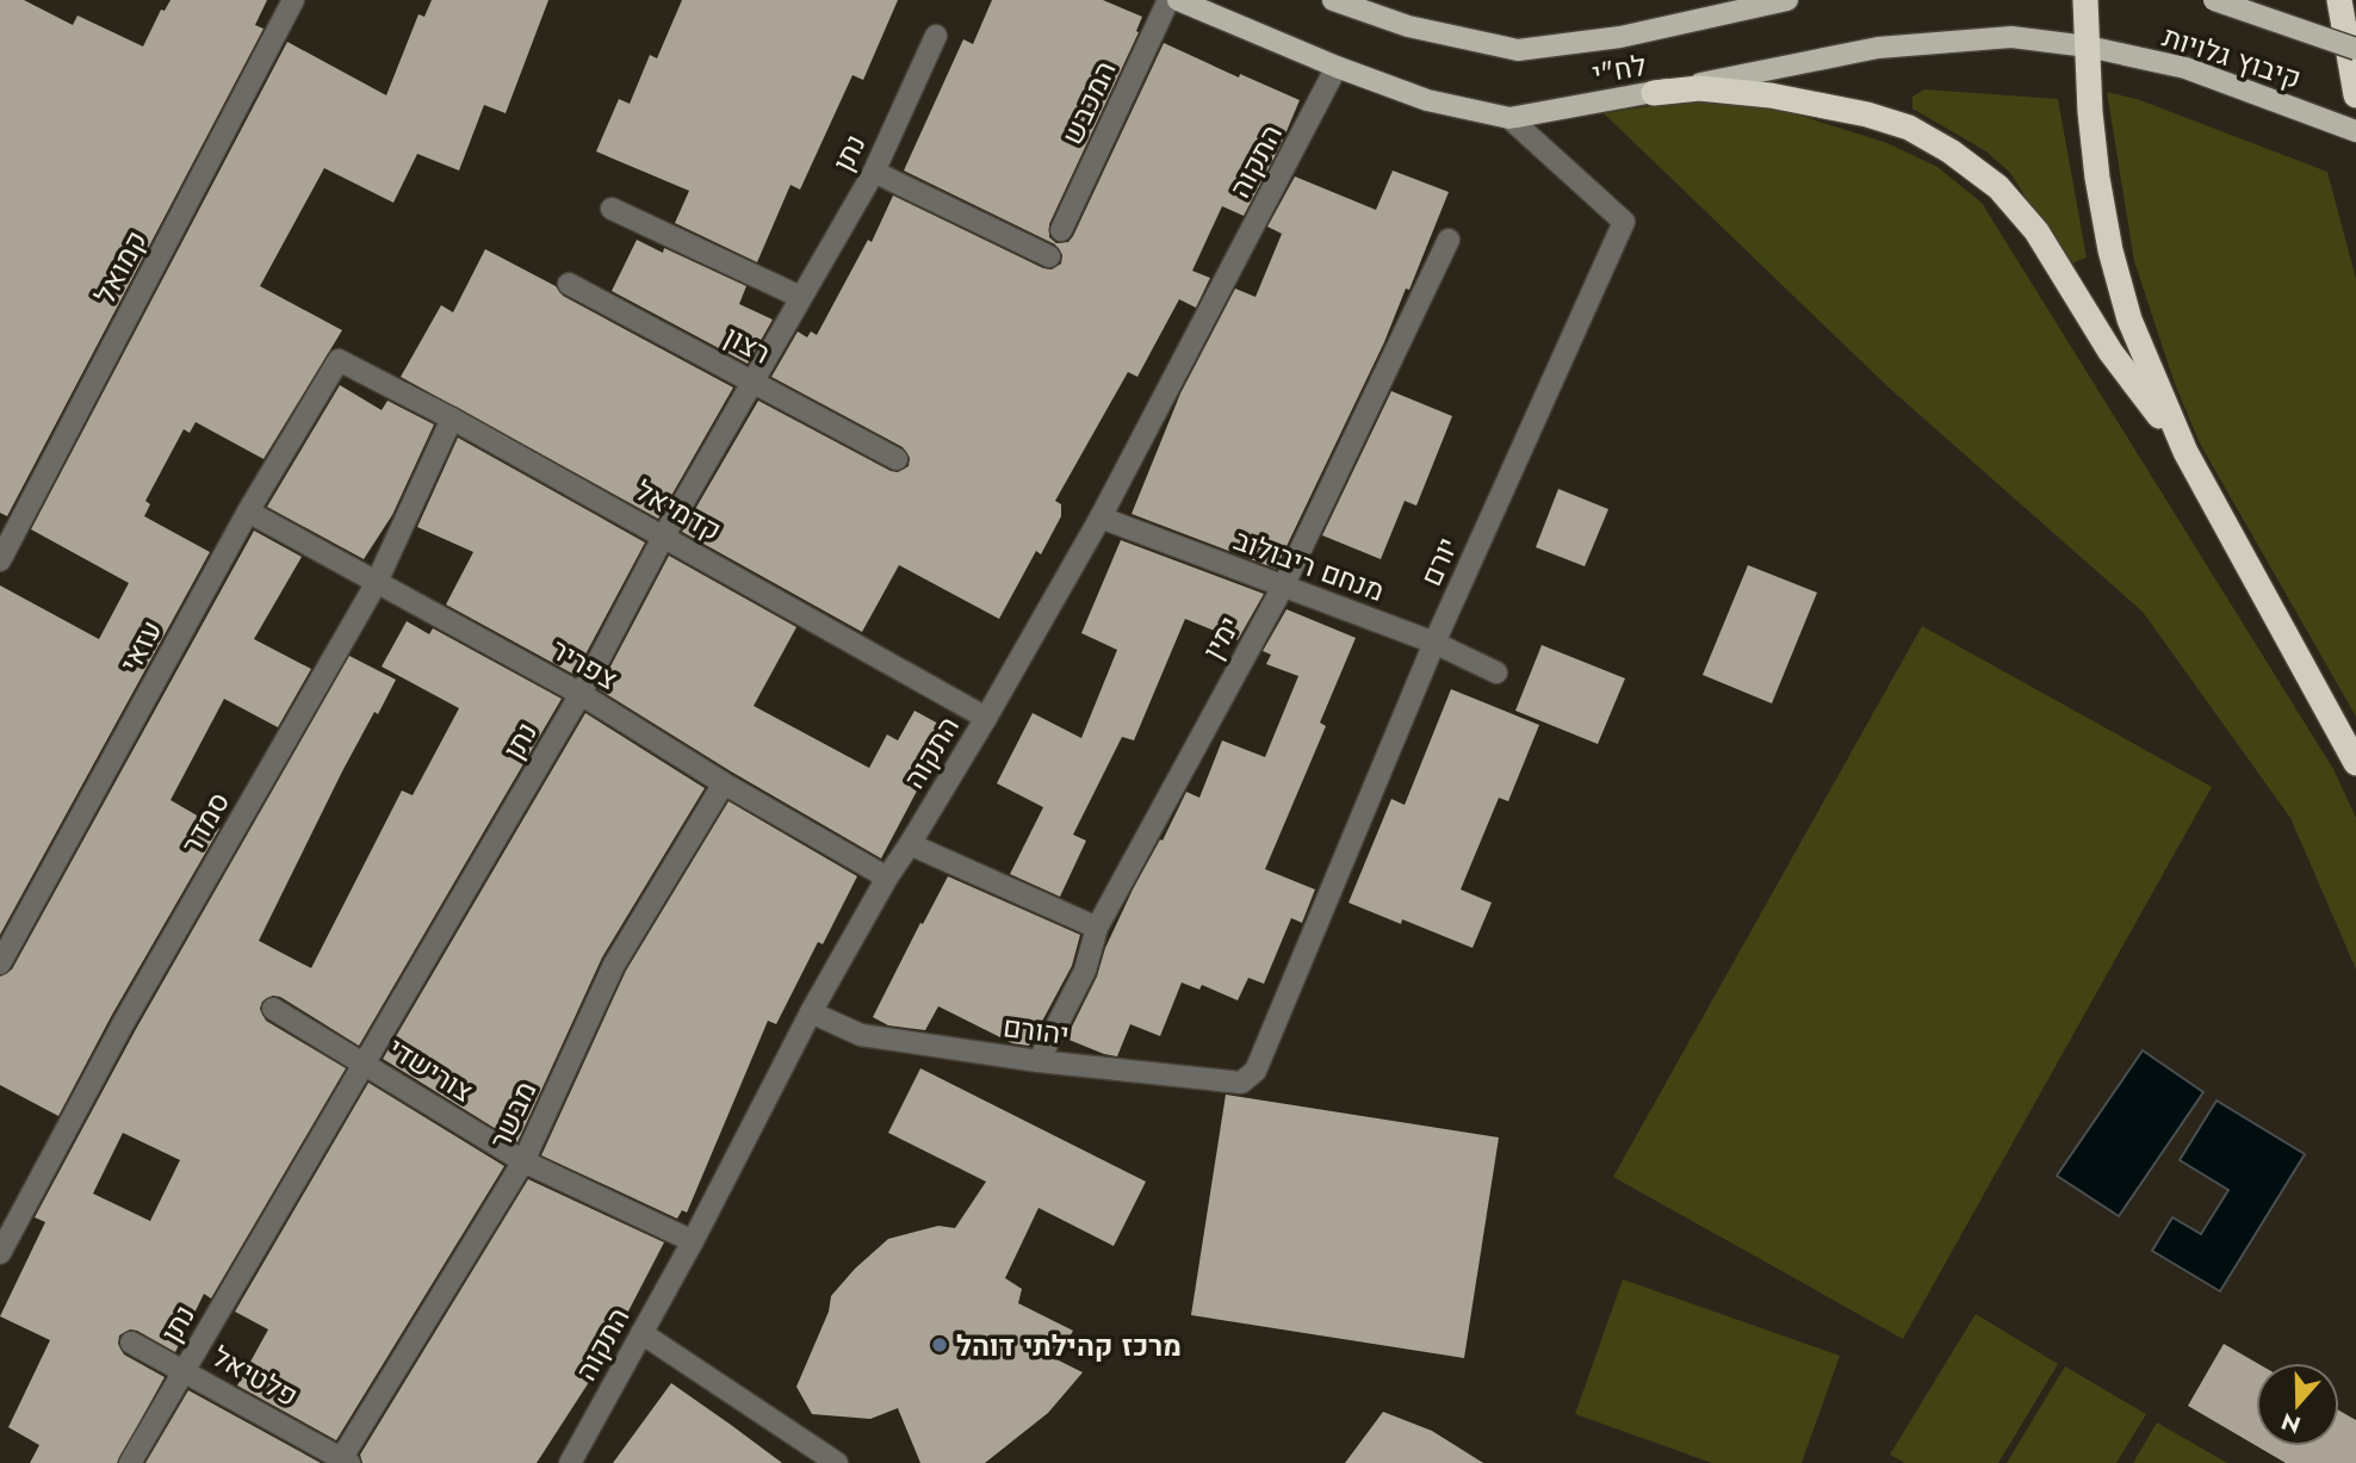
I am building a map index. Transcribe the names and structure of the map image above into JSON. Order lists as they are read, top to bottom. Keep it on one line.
{"streets":{"main road":["קיבוץ גלויות","לח\"י"],"street":["המכבש","נתן","התקוה","קמואל","רצון","קדמיאל","יורם","מנחם ריבולוב","ימין","עזאי","צפריר","סמדר","יהורם","צורישדי","מבשר","פלטיאל"]},"crossings":[["קיבוץ גלויות","לח\"י"],["לח\"י","התקוה"],["לח\"י","יורם"],["נתן","רצון"],["נתן","קדמיאל"],["נתן","צפריר"],["נתן","צורישדי"],["נתן","פלטיאל"],["התקוה","קדמיאל"],["התקוה","מנחם ריבולוב"],["התקוה","צפריר"],["התקוה","יהורם"],["התקוה","צורישדי"],["קדמיאל","עזאי"],["קדמיאל","סמדר"],["יורם","מנחם ריבולוב"],["יורם","יהורם"],["מנחם ריבולוב","ימין"],["ימין","יהורם"],["עזאי","צפריר"],["צפריר","סמדר"],["צפריר","מבשר"],["צורישדי","מבשר"],["מבשר","פלטיאל"]],"places":["מרכז קהילתי דוהל"],"north":"bottom"}
